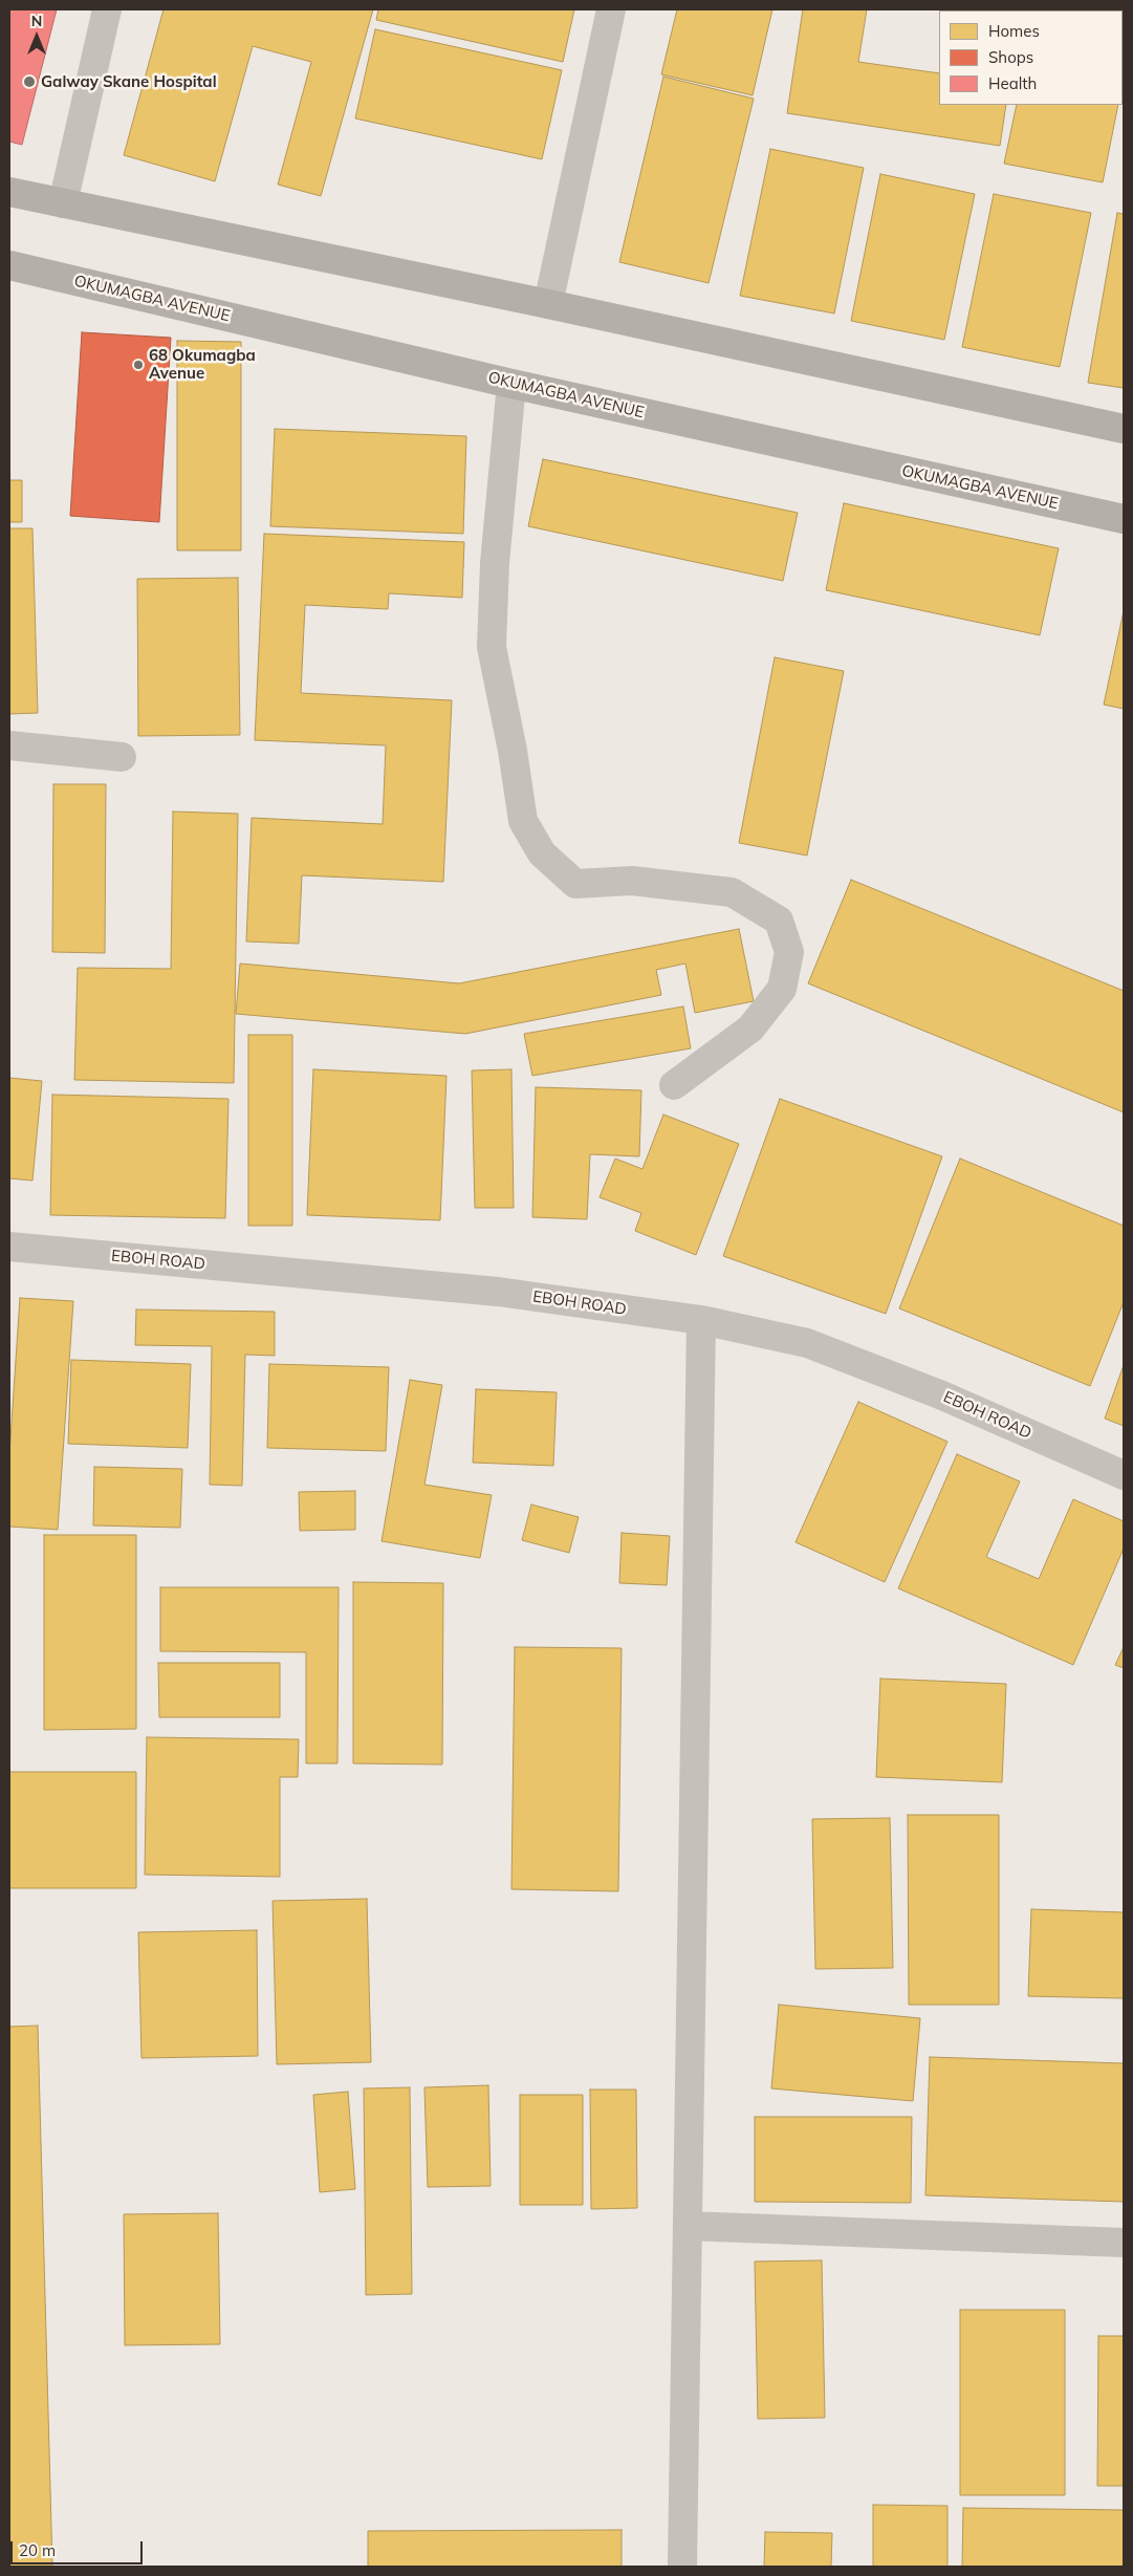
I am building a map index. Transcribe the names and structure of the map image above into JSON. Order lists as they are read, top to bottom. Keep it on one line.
{"streets":{"main road":["OKUMAGBA AVENUE"],"street":["EBOH ROAD"]},"places":["Galway Skane Hospital","68 Okumagba Avenue"],"legend":["Homes","Shops","Health"],"scale_bar":"20 m","north":"top"}
